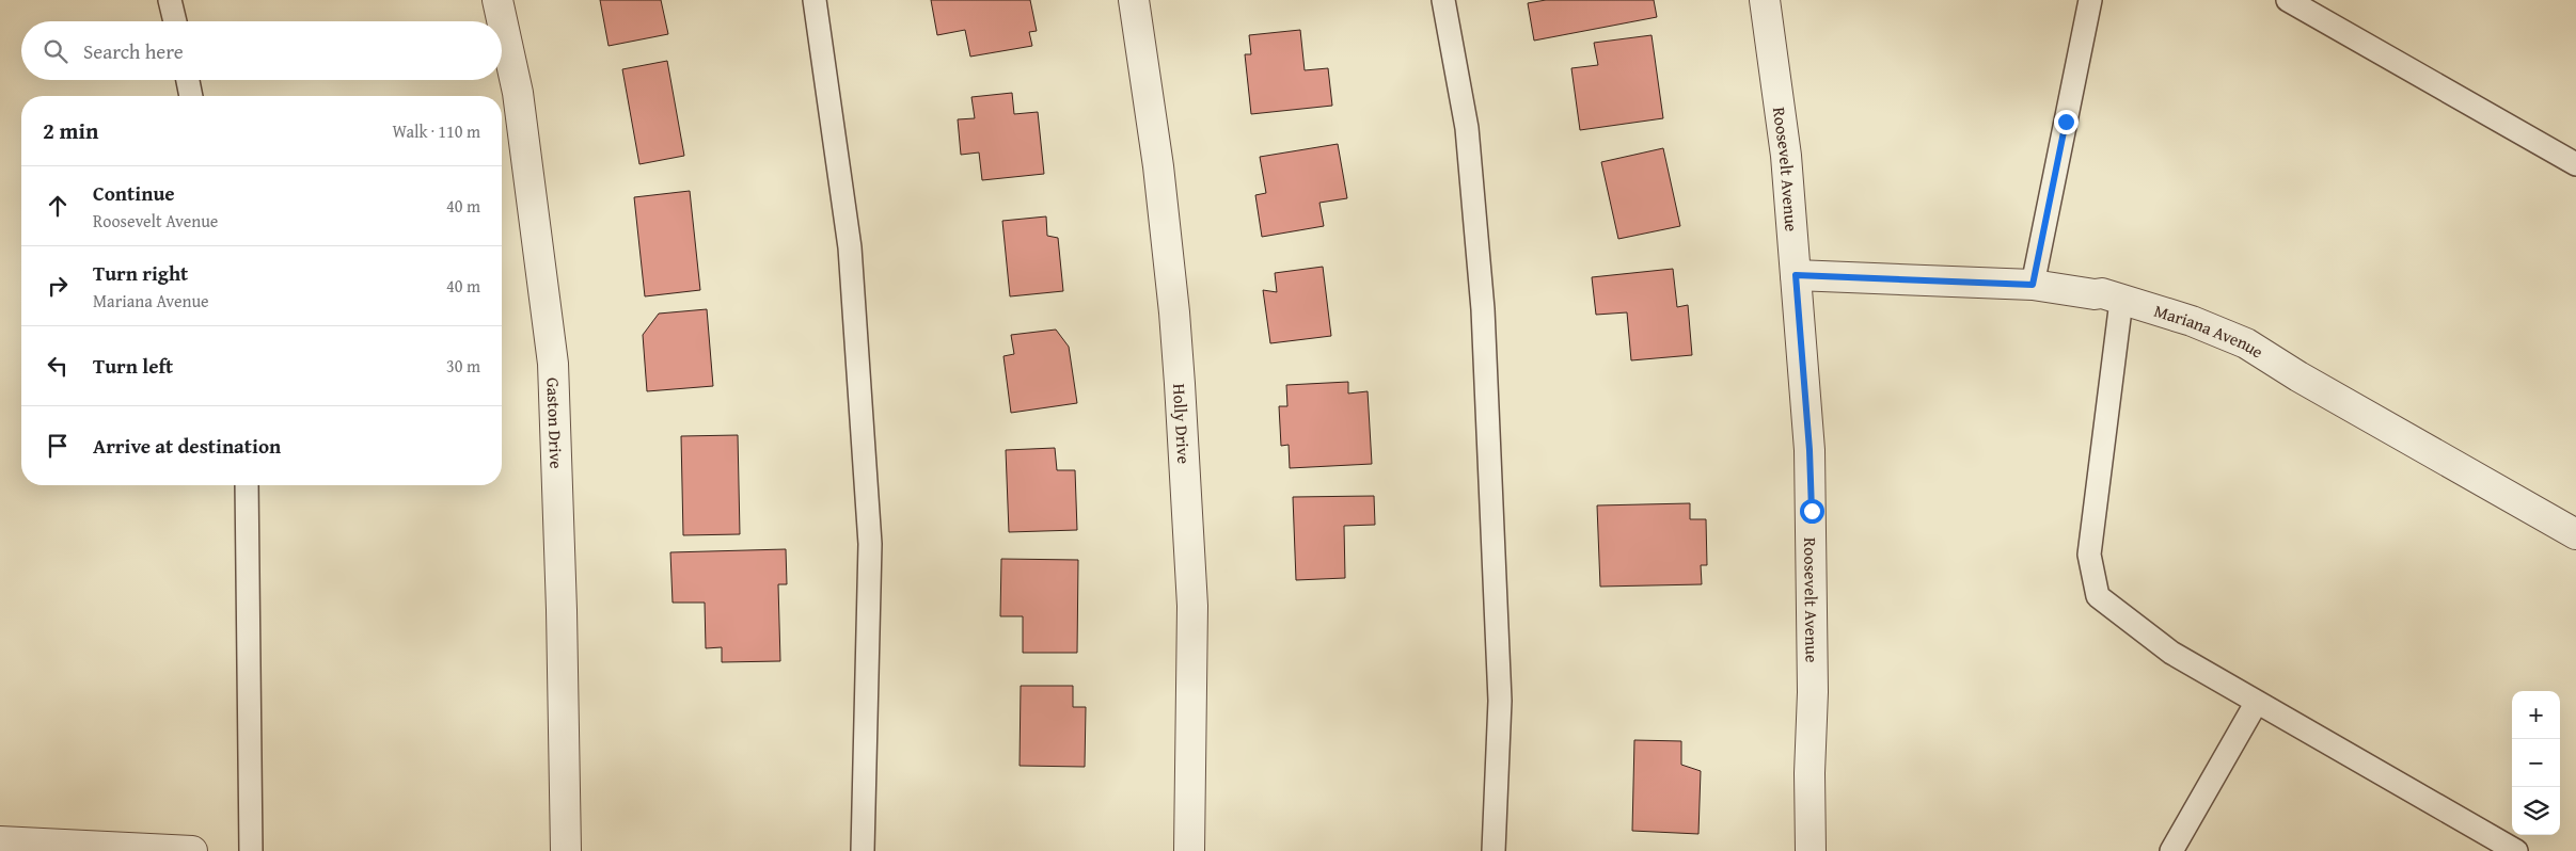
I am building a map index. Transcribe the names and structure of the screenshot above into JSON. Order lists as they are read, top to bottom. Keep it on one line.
{"streets":{"street":["Roosevelt Avenue","Mariana Avenue","Gaston Drive","Holly Drive"]},"crossings":[["Roosevelt Avenue","Mariana Avenue"]],"page":{"search":"Search here","heading":["2 min","Walk · 110 m"],"list":[["Continue","Roosevelt Avenue","40 m"],["Turn right","Mariana Avenue","40 m"],["Turn left","30 m"],"Arrive at destination"],"map_buttons":["+","−"]}}
